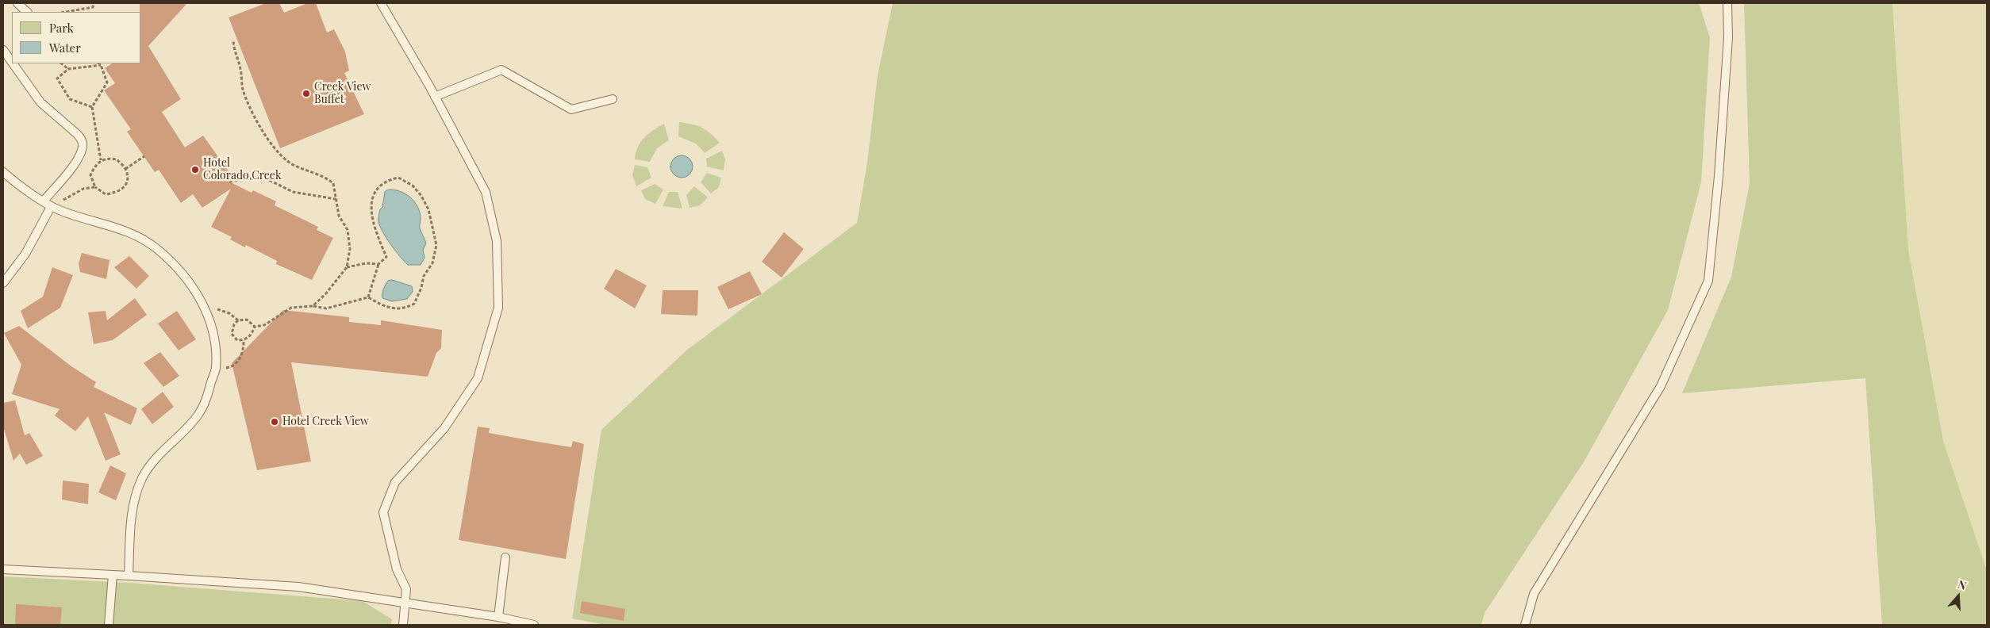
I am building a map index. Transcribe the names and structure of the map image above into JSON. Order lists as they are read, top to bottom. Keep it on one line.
{"places":["Creek View Buffet","Hotel Colorado Creek","Hotel Creek View"],"legend":["Park","Water"],"north":"top"}
